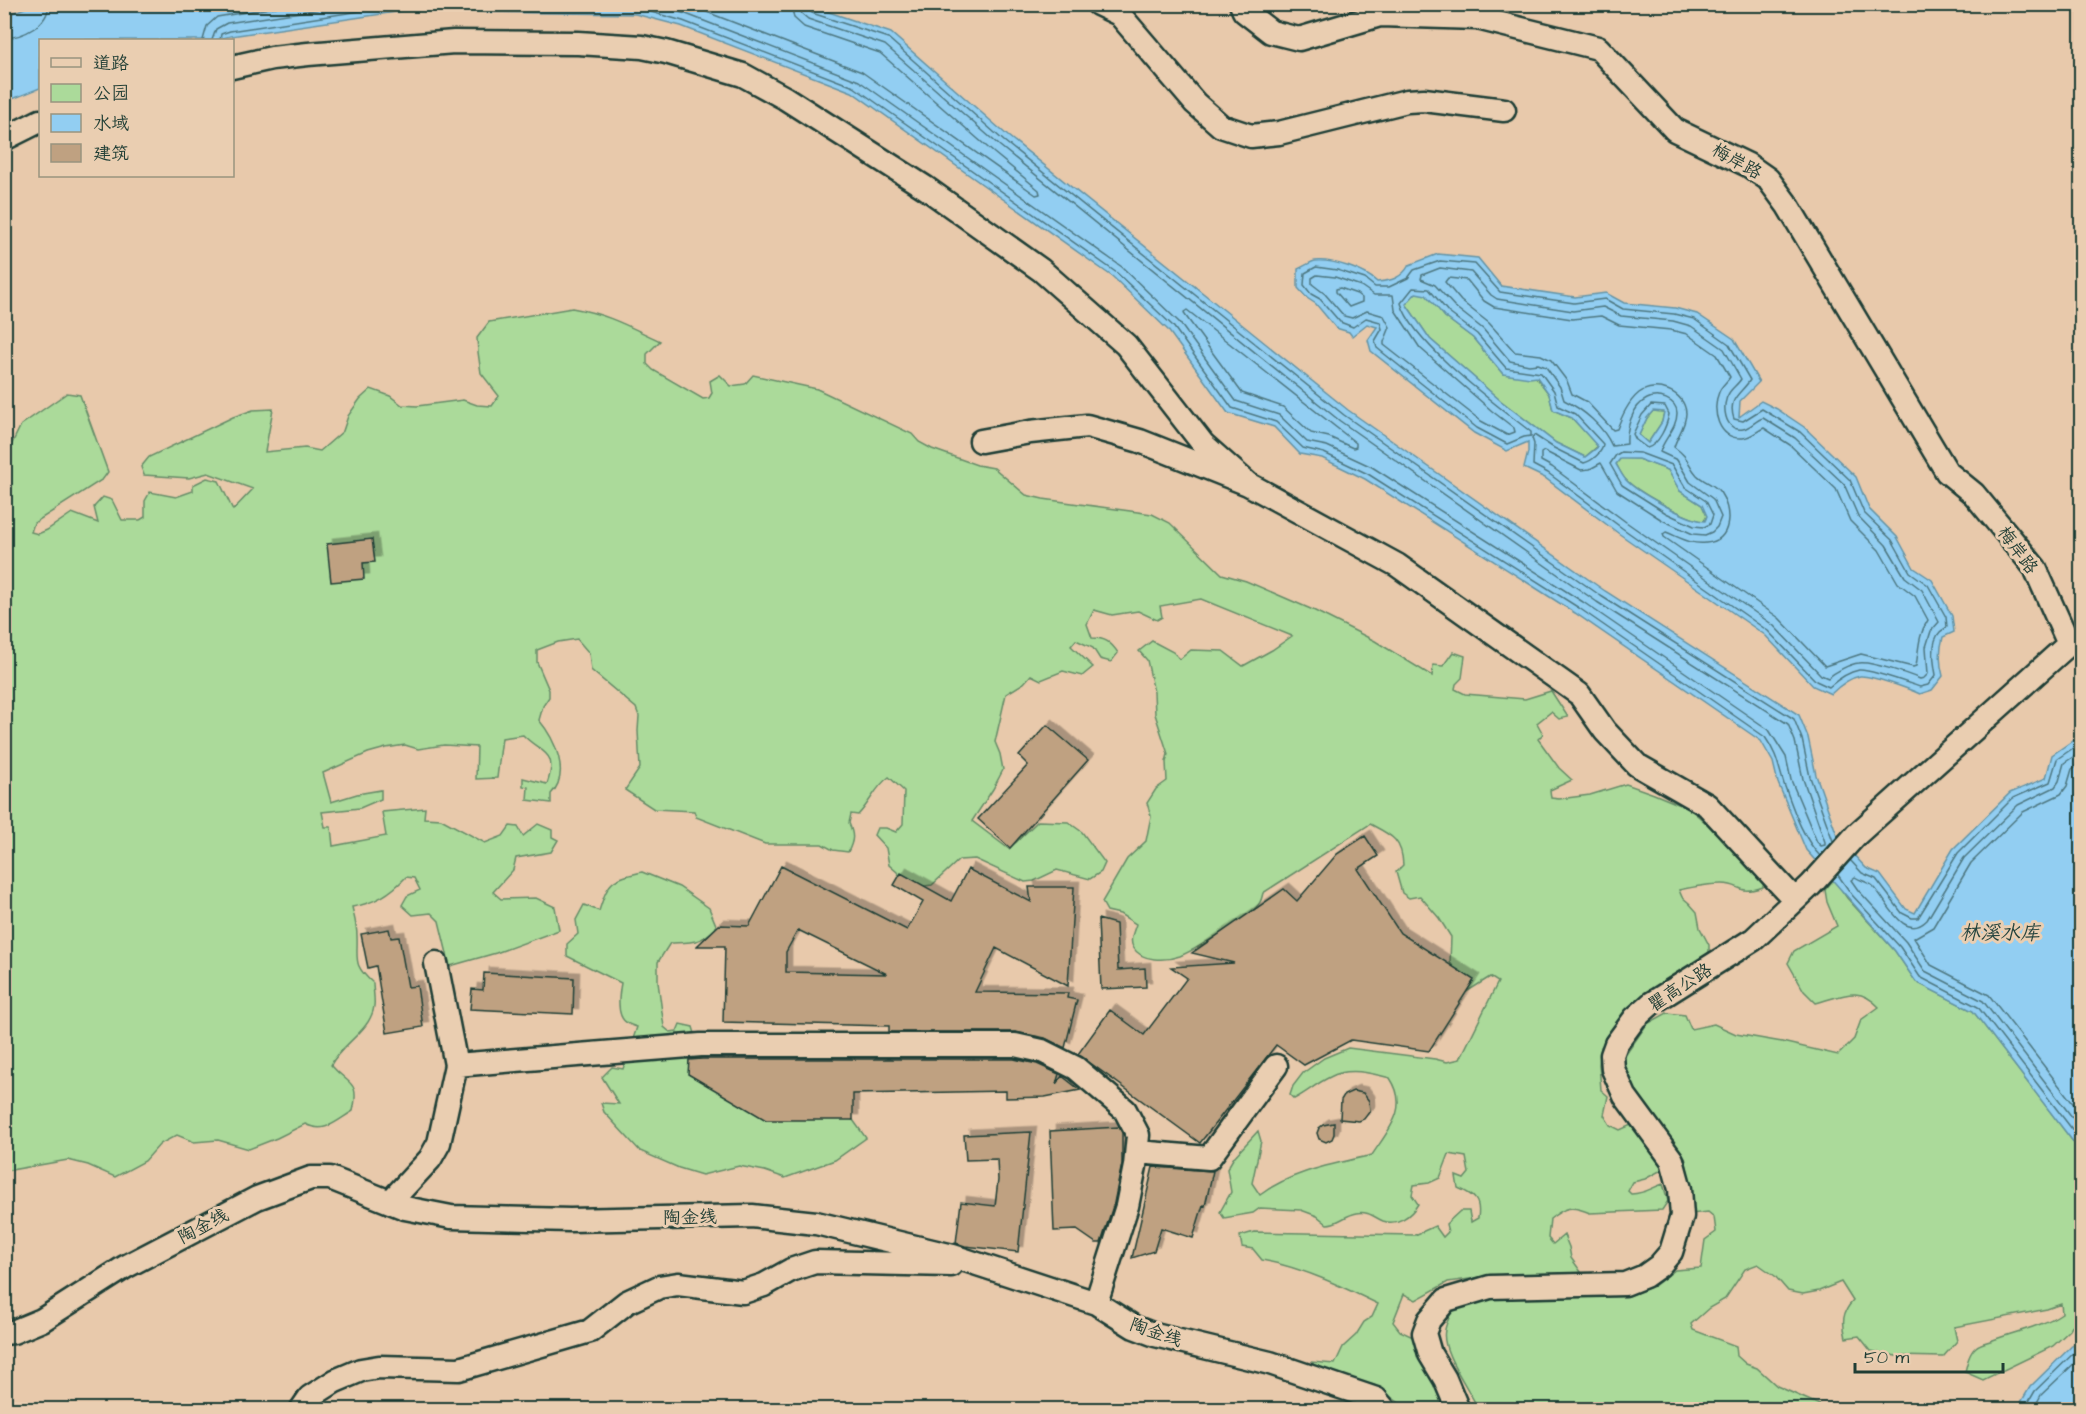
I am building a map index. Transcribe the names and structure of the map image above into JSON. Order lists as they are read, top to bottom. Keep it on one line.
{"streets":{"street":["梅岸路","瞿高公路","陶金线"]},"crossings":[["梅岸路","瞿高公路"]],"water":["林溪水库"],"legend":["道路","公园","水域","建筑"],"scale_bar":"50 m"}
